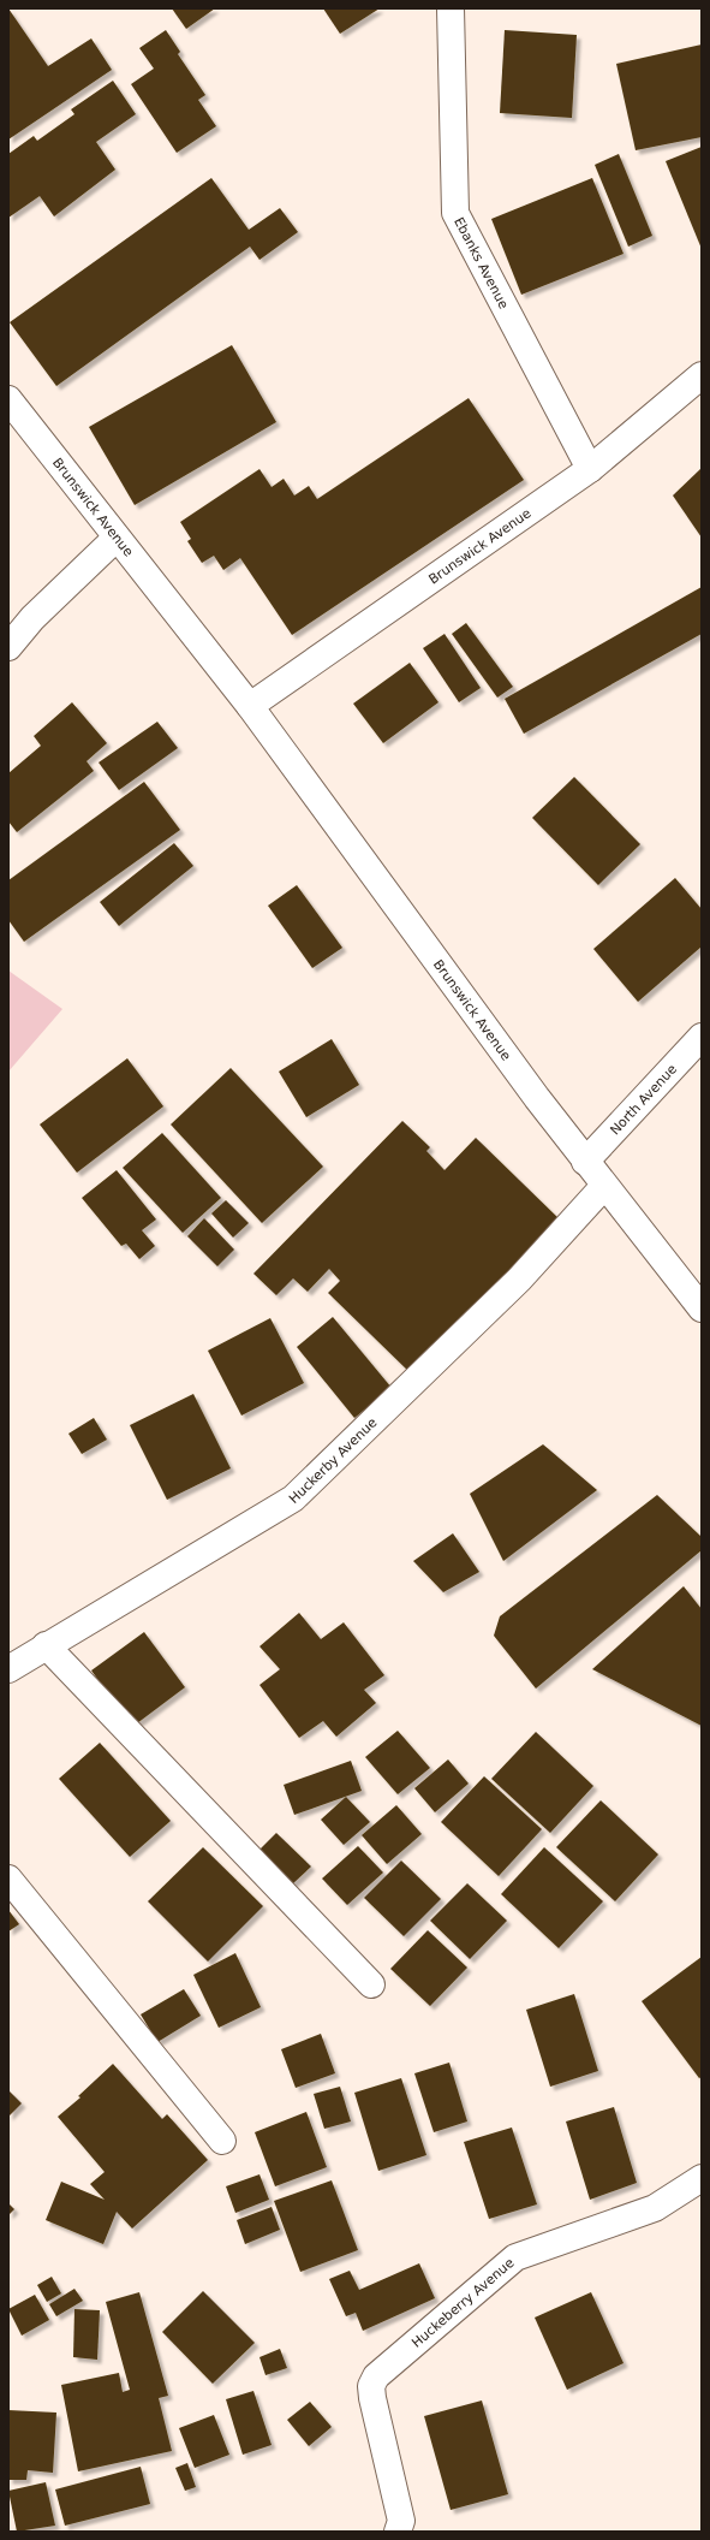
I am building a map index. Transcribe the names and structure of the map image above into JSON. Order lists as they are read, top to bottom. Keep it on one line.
{"streets":{"street":["Ebanks Avenue","Brunswick Avenue","North Avenue","Huckerby Avenue","Huckeberry Avenue"]},"crossings":[["Ebanks Avenue","Brunswick Avenue"],["Brunswick Avenue","North Avenue"],["Brunswick Avenue","Huckerby Avenue"]]}
